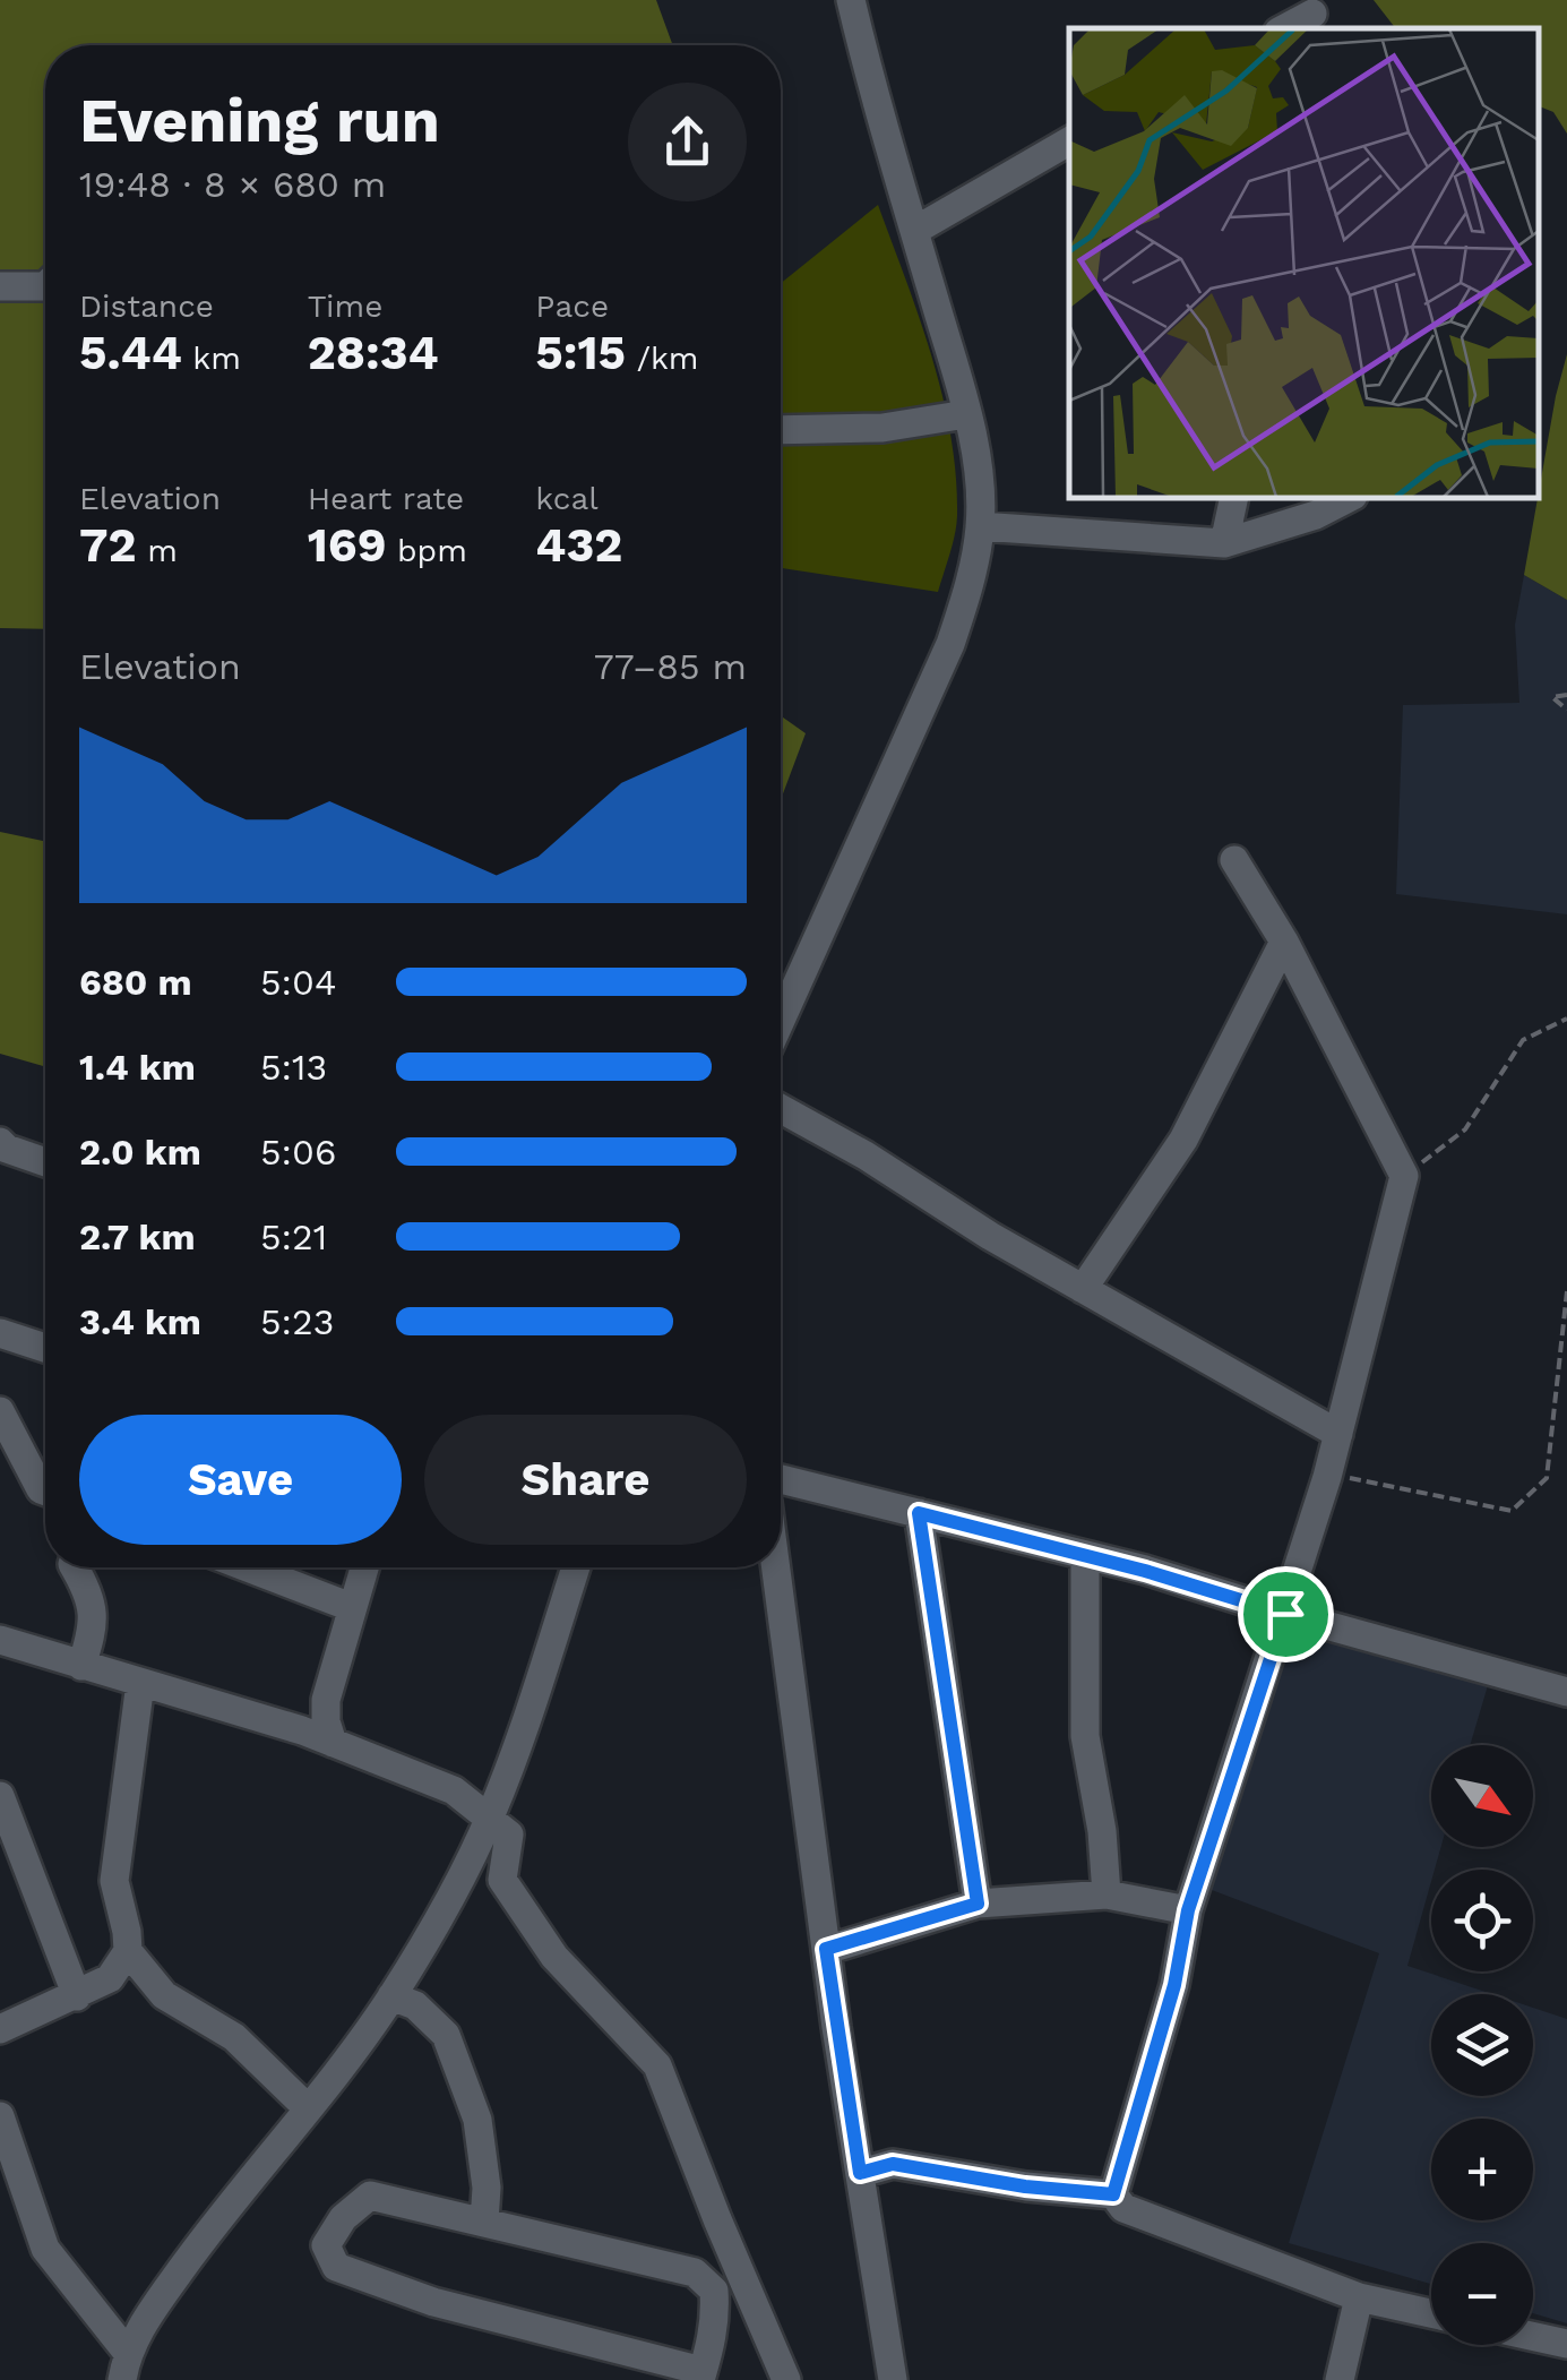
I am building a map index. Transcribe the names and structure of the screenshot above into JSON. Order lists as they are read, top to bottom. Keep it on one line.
{"north":"bottom right","page":{"heading":["Evening run","19:48 · 8 × 680 m"],"stats":[["Distance","5.44 km"],["Time","28:34"],["Pace","5:15 /km"],["Elevation","72 m"],["Heart rate","169 bpm"],["kcal","432"]],"chart":["Elevation","77–85 m"],"list":[{"name":"680 m","note":"5:04"},{"name":"1.4 km","note":"5:13"},{"name":"2.0 km","note":"5:06"},{"name":"2.7 km","note":"5:21"},{"name":"3.4 km","note":"5:23"}],"buttons":["Save","Share"],"map_buttons":["+","−"]}}
